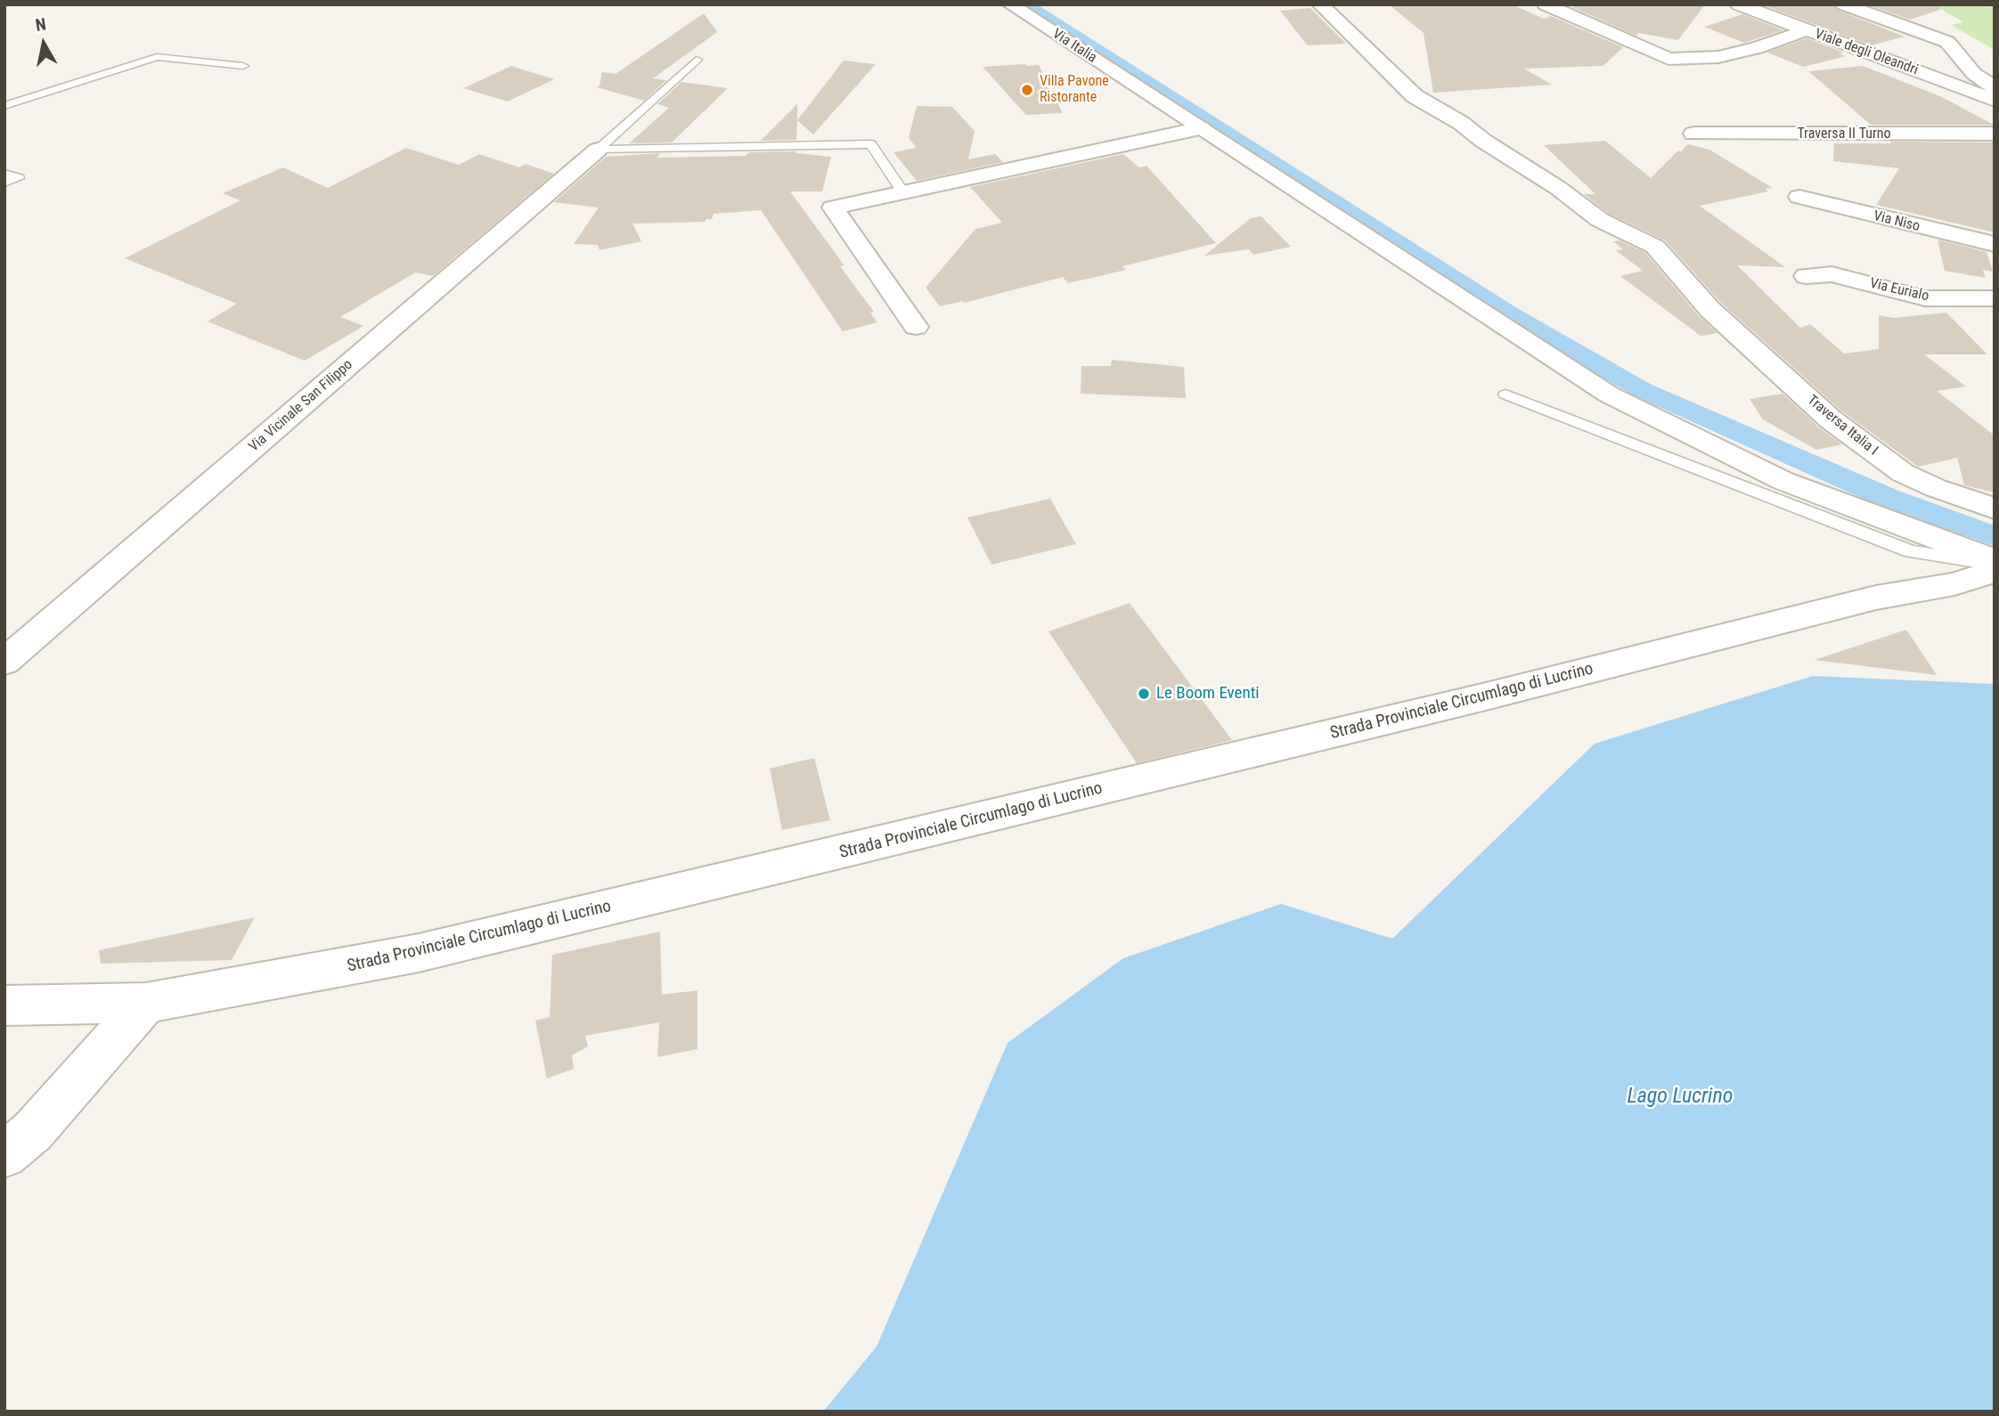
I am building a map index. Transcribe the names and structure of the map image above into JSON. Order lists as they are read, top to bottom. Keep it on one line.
{"streets":{"street":["Via Italia","Viale degli Oleandri","Traversa II Turno","Via Niso","Via Eurialo","Via Vicinale San Filippo","Traversa Italia I","Strada Provinciale Circumlago di Lucrino"]},"water":["Lago Lucrino"],"places":["Villa Pavone Ristorante","Le Boom Eventi"],"north":"top"}
